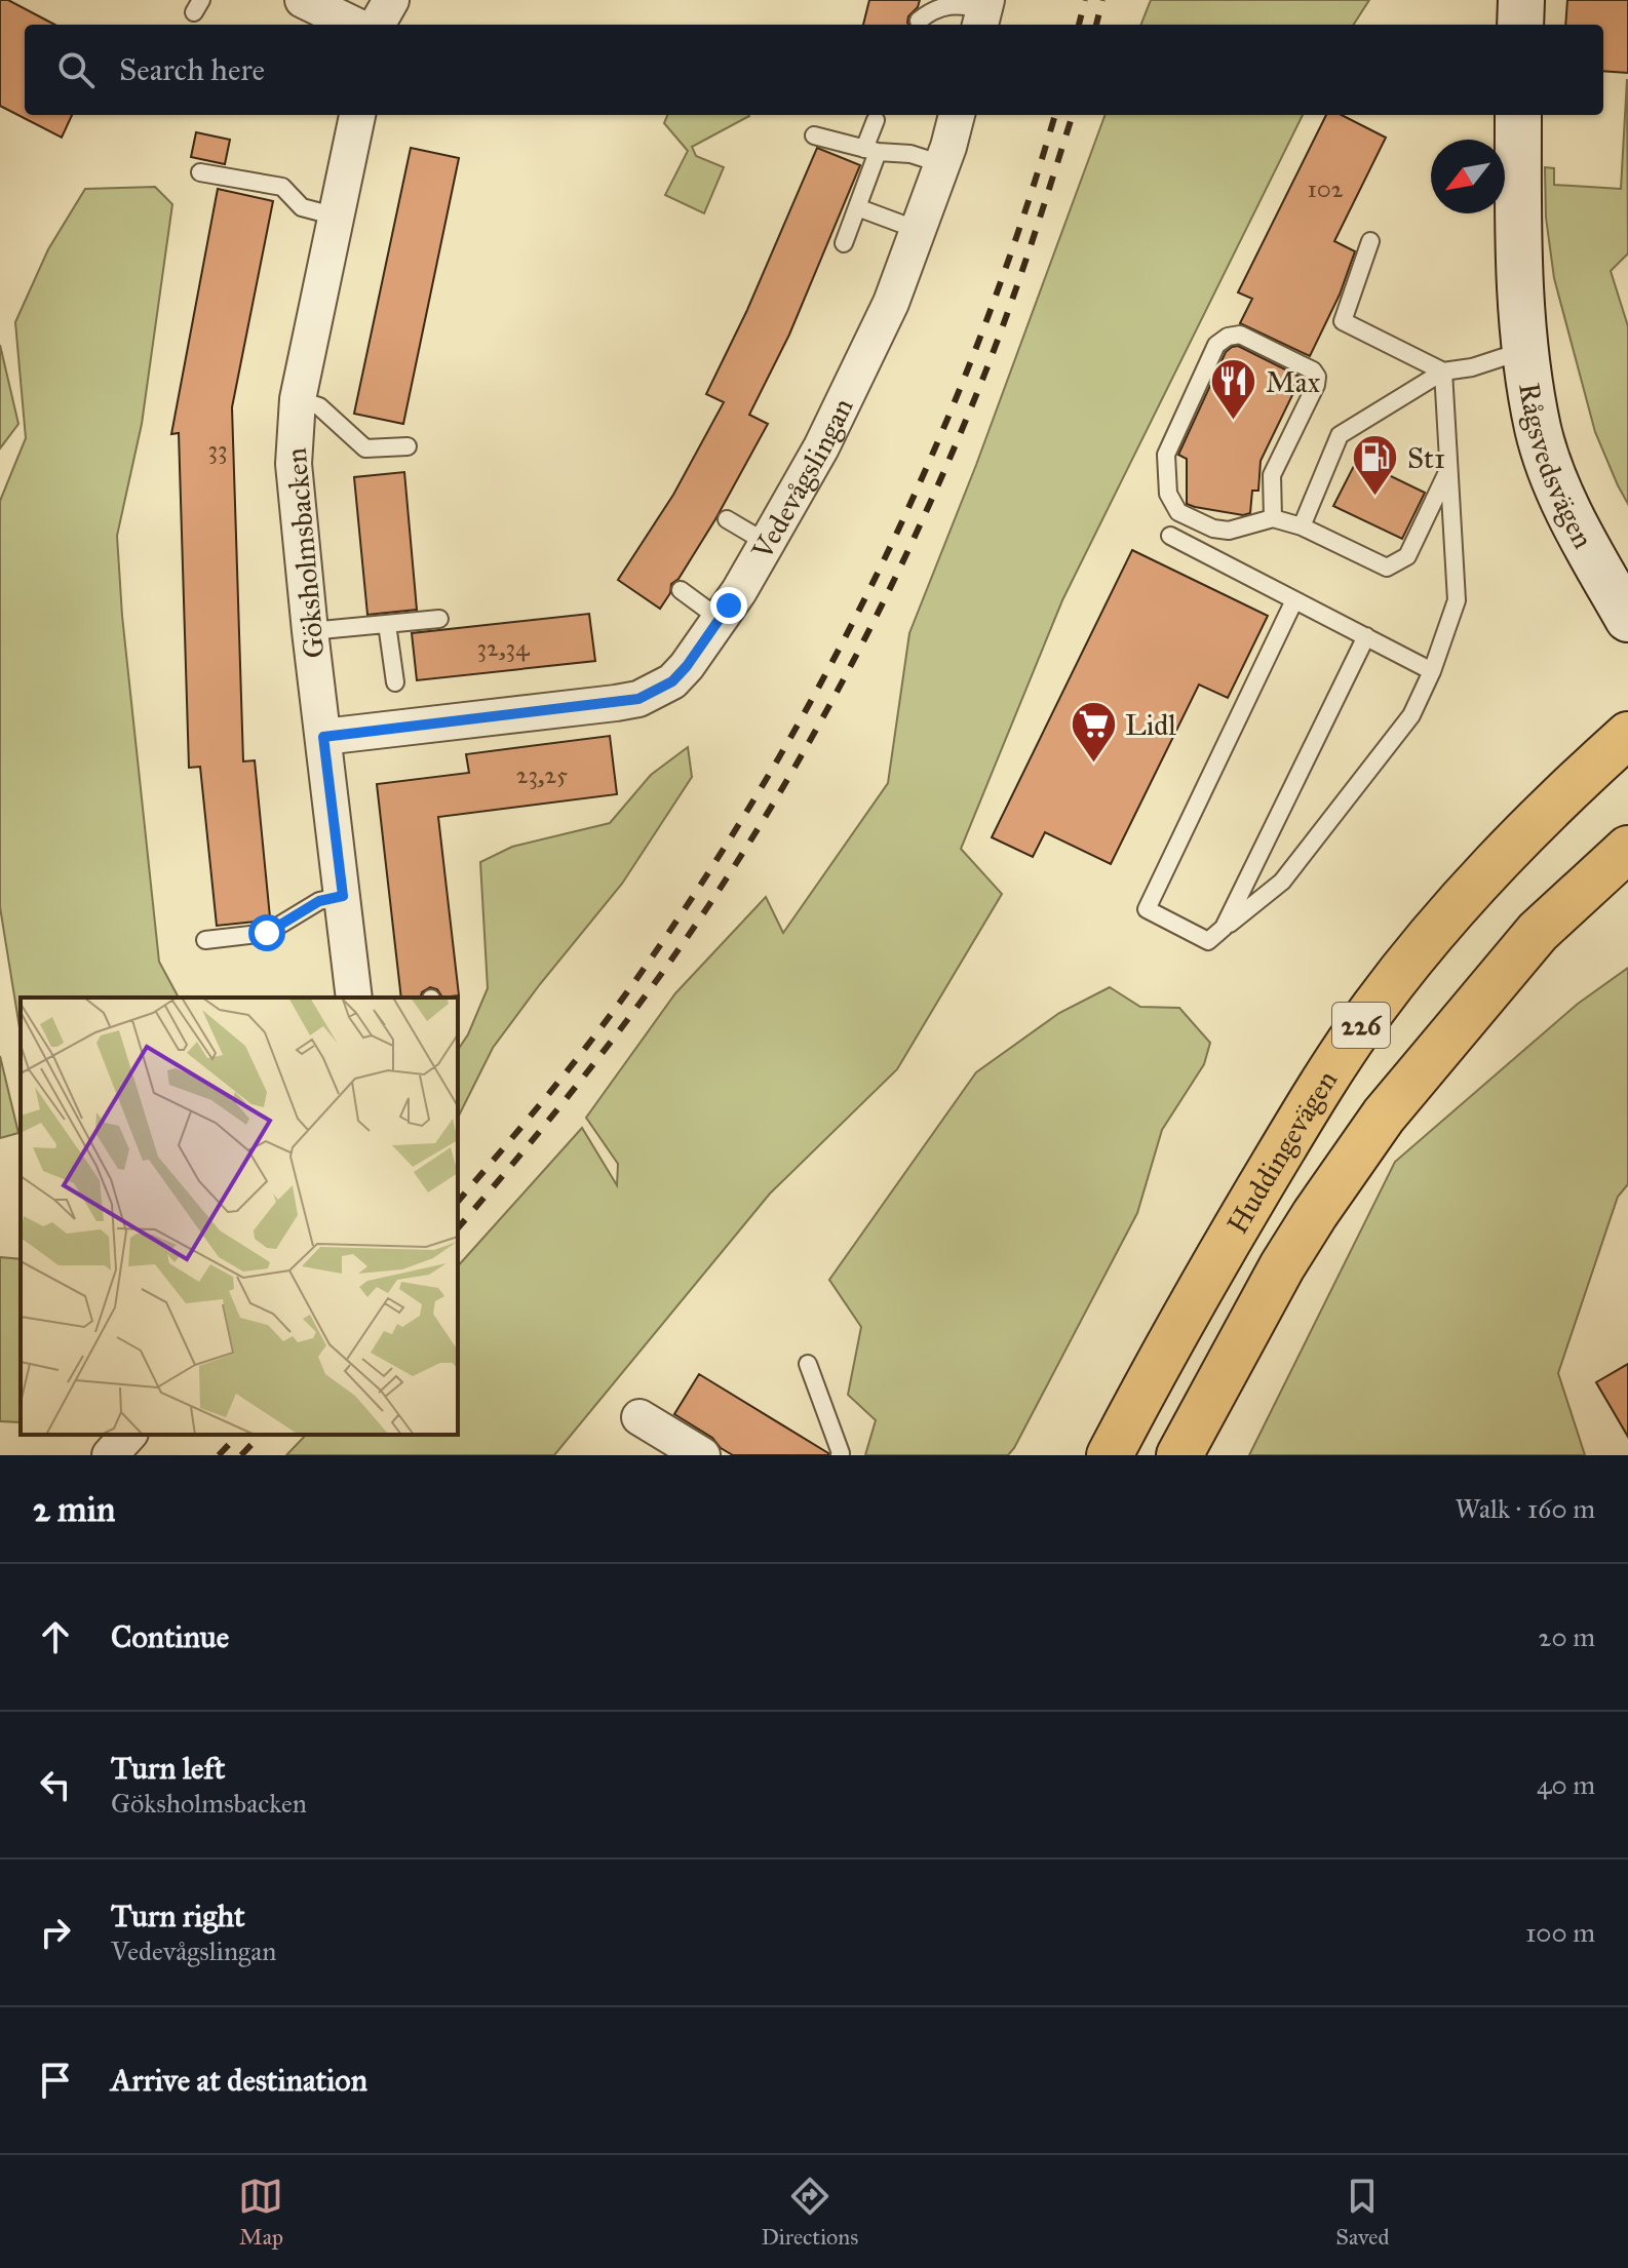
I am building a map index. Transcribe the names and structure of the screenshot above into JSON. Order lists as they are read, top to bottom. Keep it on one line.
{"streets":{"main road":["226","Huddingevägen"],"street":["Rågsvedsvägen","Vedevågslingan","Göksholmsbacken"]},"crossings":[["Vedevågslingan","Göksholmsbacken"]],"places":{"restaurant":["Max"],"fuel station":["St1"],"supermarket":["Lidl"]},"house_numbers":["102","33","32,34","23,25"],"north":"bottom left","page":{"search":"Search here","heading":["2 min","Walk · 160 m"],"list":[["Continue","20 m"],["Turn left","Göksholmsbacken","40 m"],["Turn right","Vedevågslingan","100 m"],"Arrive at destination"],"nav":["Map","Directions","Saved"]}}
